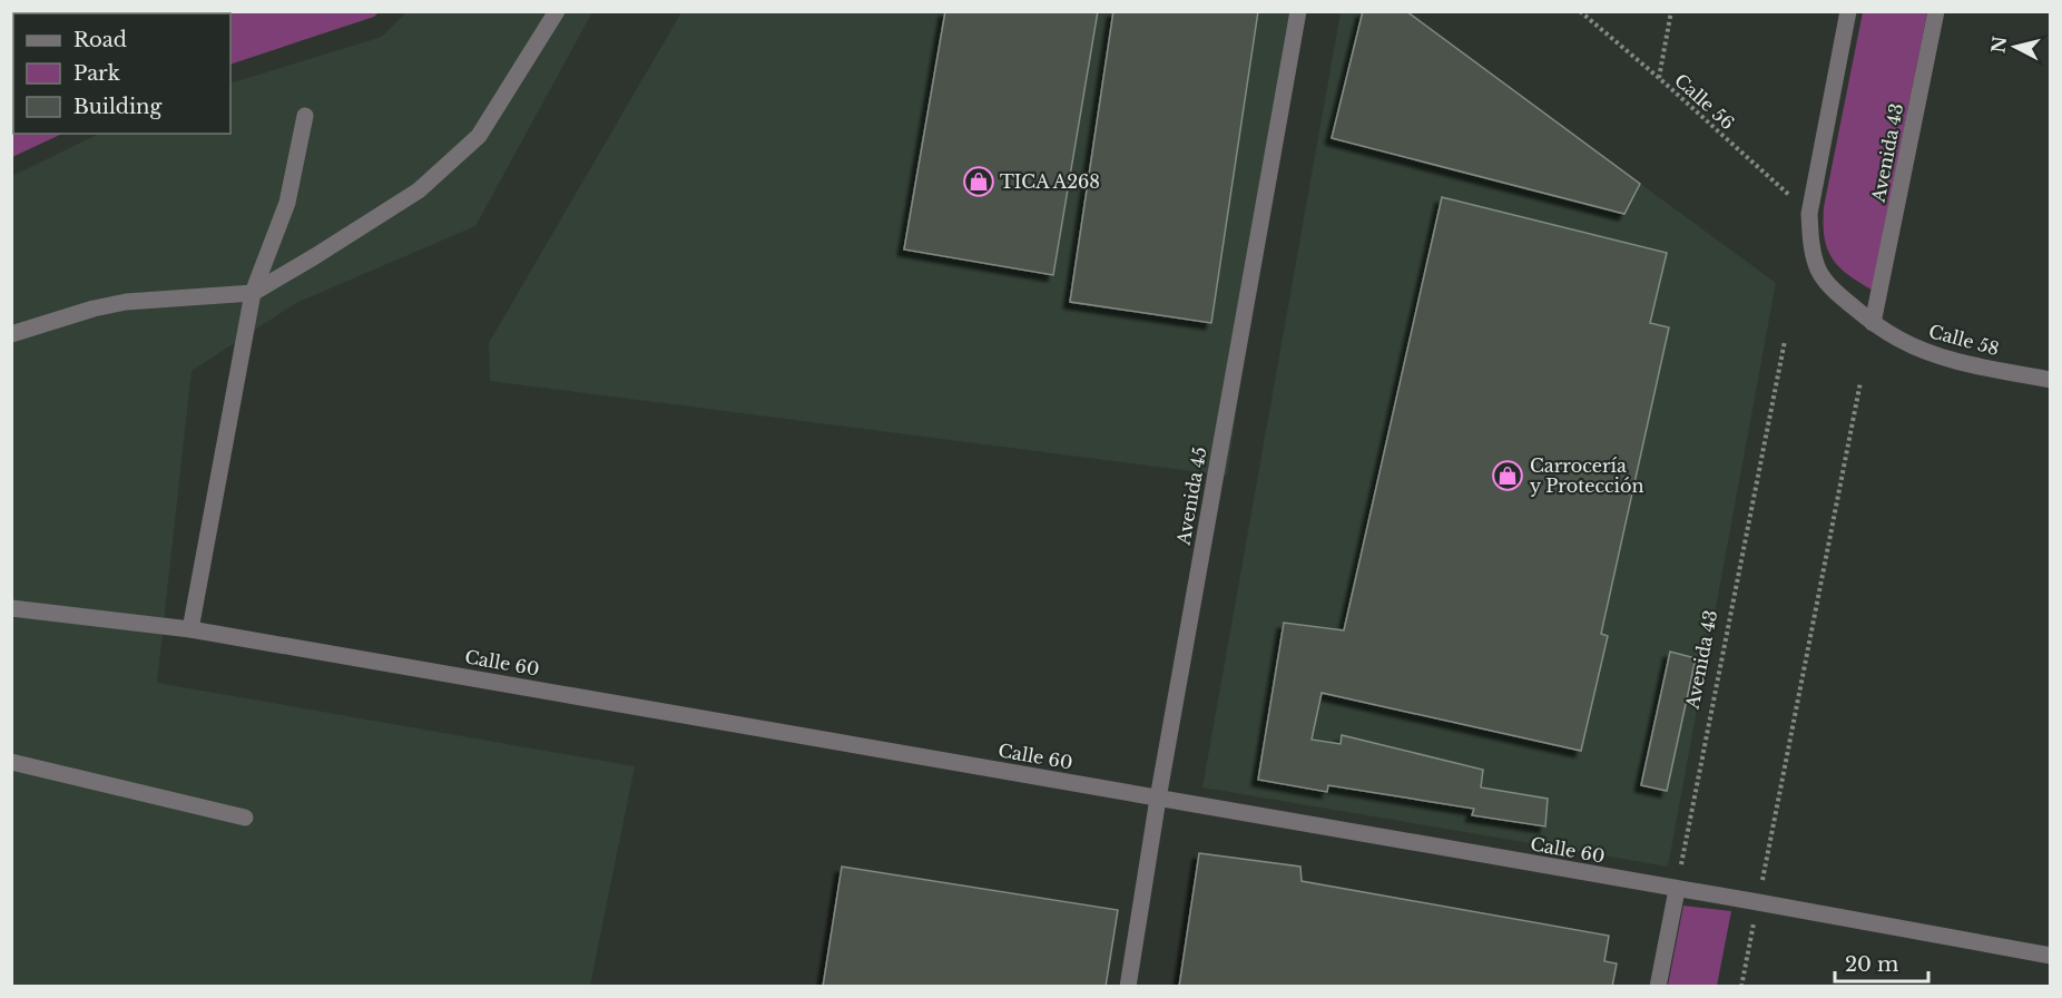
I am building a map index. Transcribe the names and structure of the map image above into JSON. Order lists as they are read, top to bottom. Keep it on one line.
{"streets":{"street":["Avenida 43","Calle 58","Avenida 45","Calle 60"],"path":["Calle 56"]},"crossings":[["Avenida 43","Calle 58"],["Avenida 43","Calle 60"],["Avenida 45","Calle 60"]],"places":{"shop":["TICA A268","Carrocería y Protección"]},"legend":["Road","Park","Building"],"scale_bar":"20 m","north":"left"}
